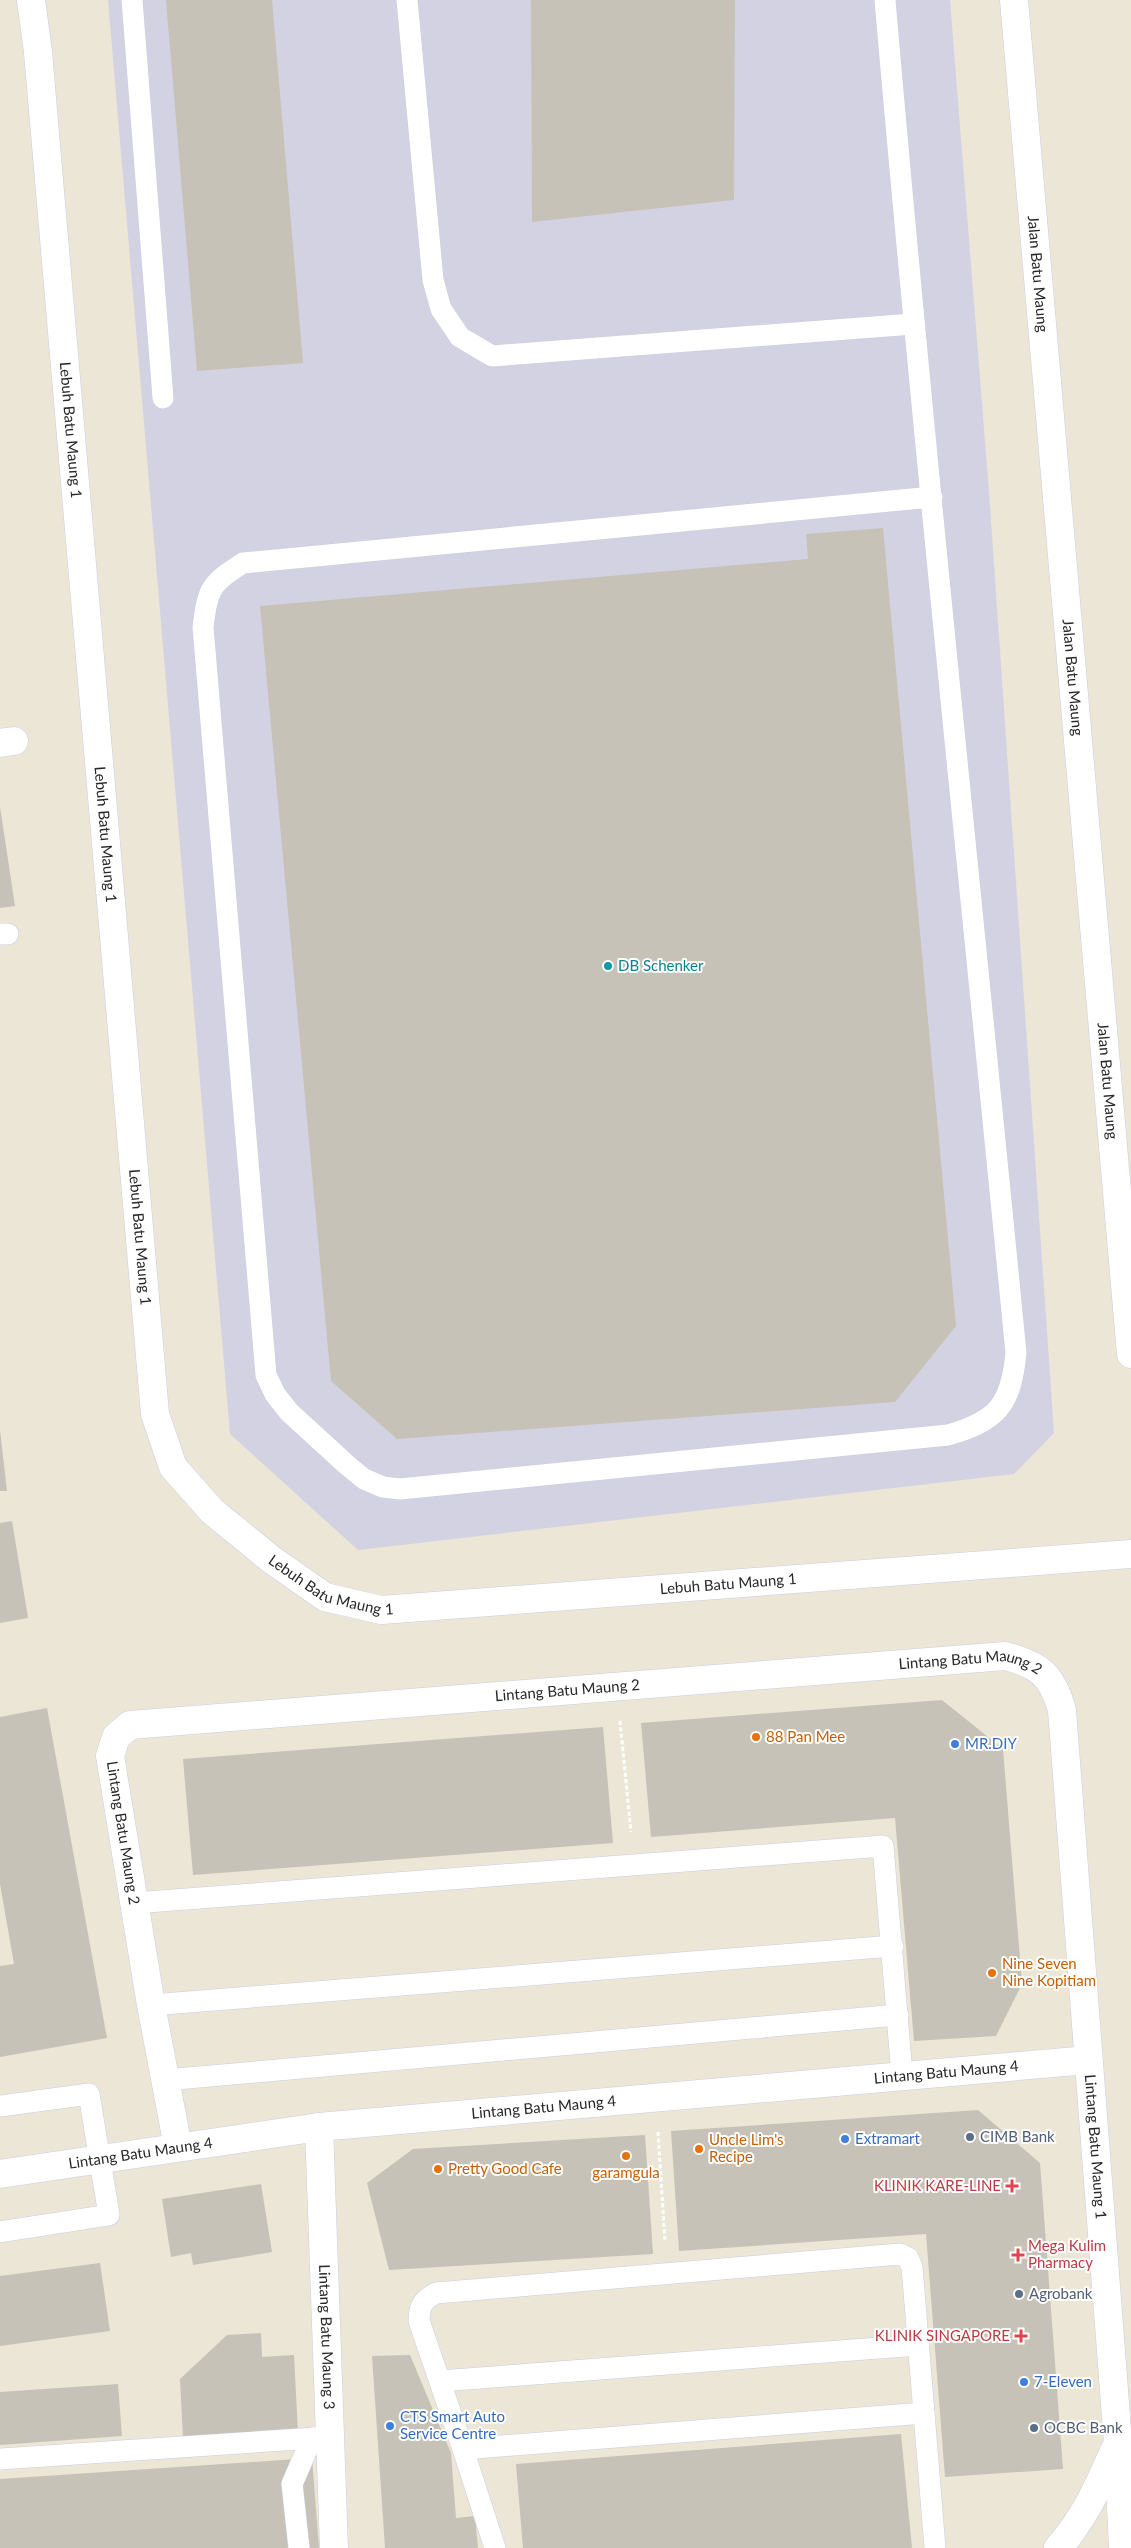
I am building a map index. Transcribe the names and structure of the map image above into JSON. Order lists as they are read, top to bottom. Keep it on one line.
{"streets":{"street":["Jalan Batu Maung","Lebuh Batu Maung 1","Lintang Batu Maung 2","Lintang Batu Maung 4","Lintang Batu Maung 1","Lintang Batu Maung 3"]},"crossings":[["Lintang Batu Maung 2","Lintang Batu Maung 4"],["Lintang Batu Maung 2","Lintang Batu Maung 1"],["Lintang Batu Maung 4","Lintang Batu Maung 1"],["Lintang Batu Maung 4","Lintang Batu Maung 3"]],"places":{"other":["DB Schenker","88 Pan Mee","MR.DIY","Nine Seven Nine Kopitiam","CIMB Bank","Extramart","Uncle Lim's Recipe","garamgula","Pretty Good Cafe","Agrobank","7-Eleven","CTS Smart Auto Service Centre","OCBC Bank"],"health":["KLINIK KARE-LINE","Mega Kulim Pharmacy","KLINIK SINGAPORE"]}}
